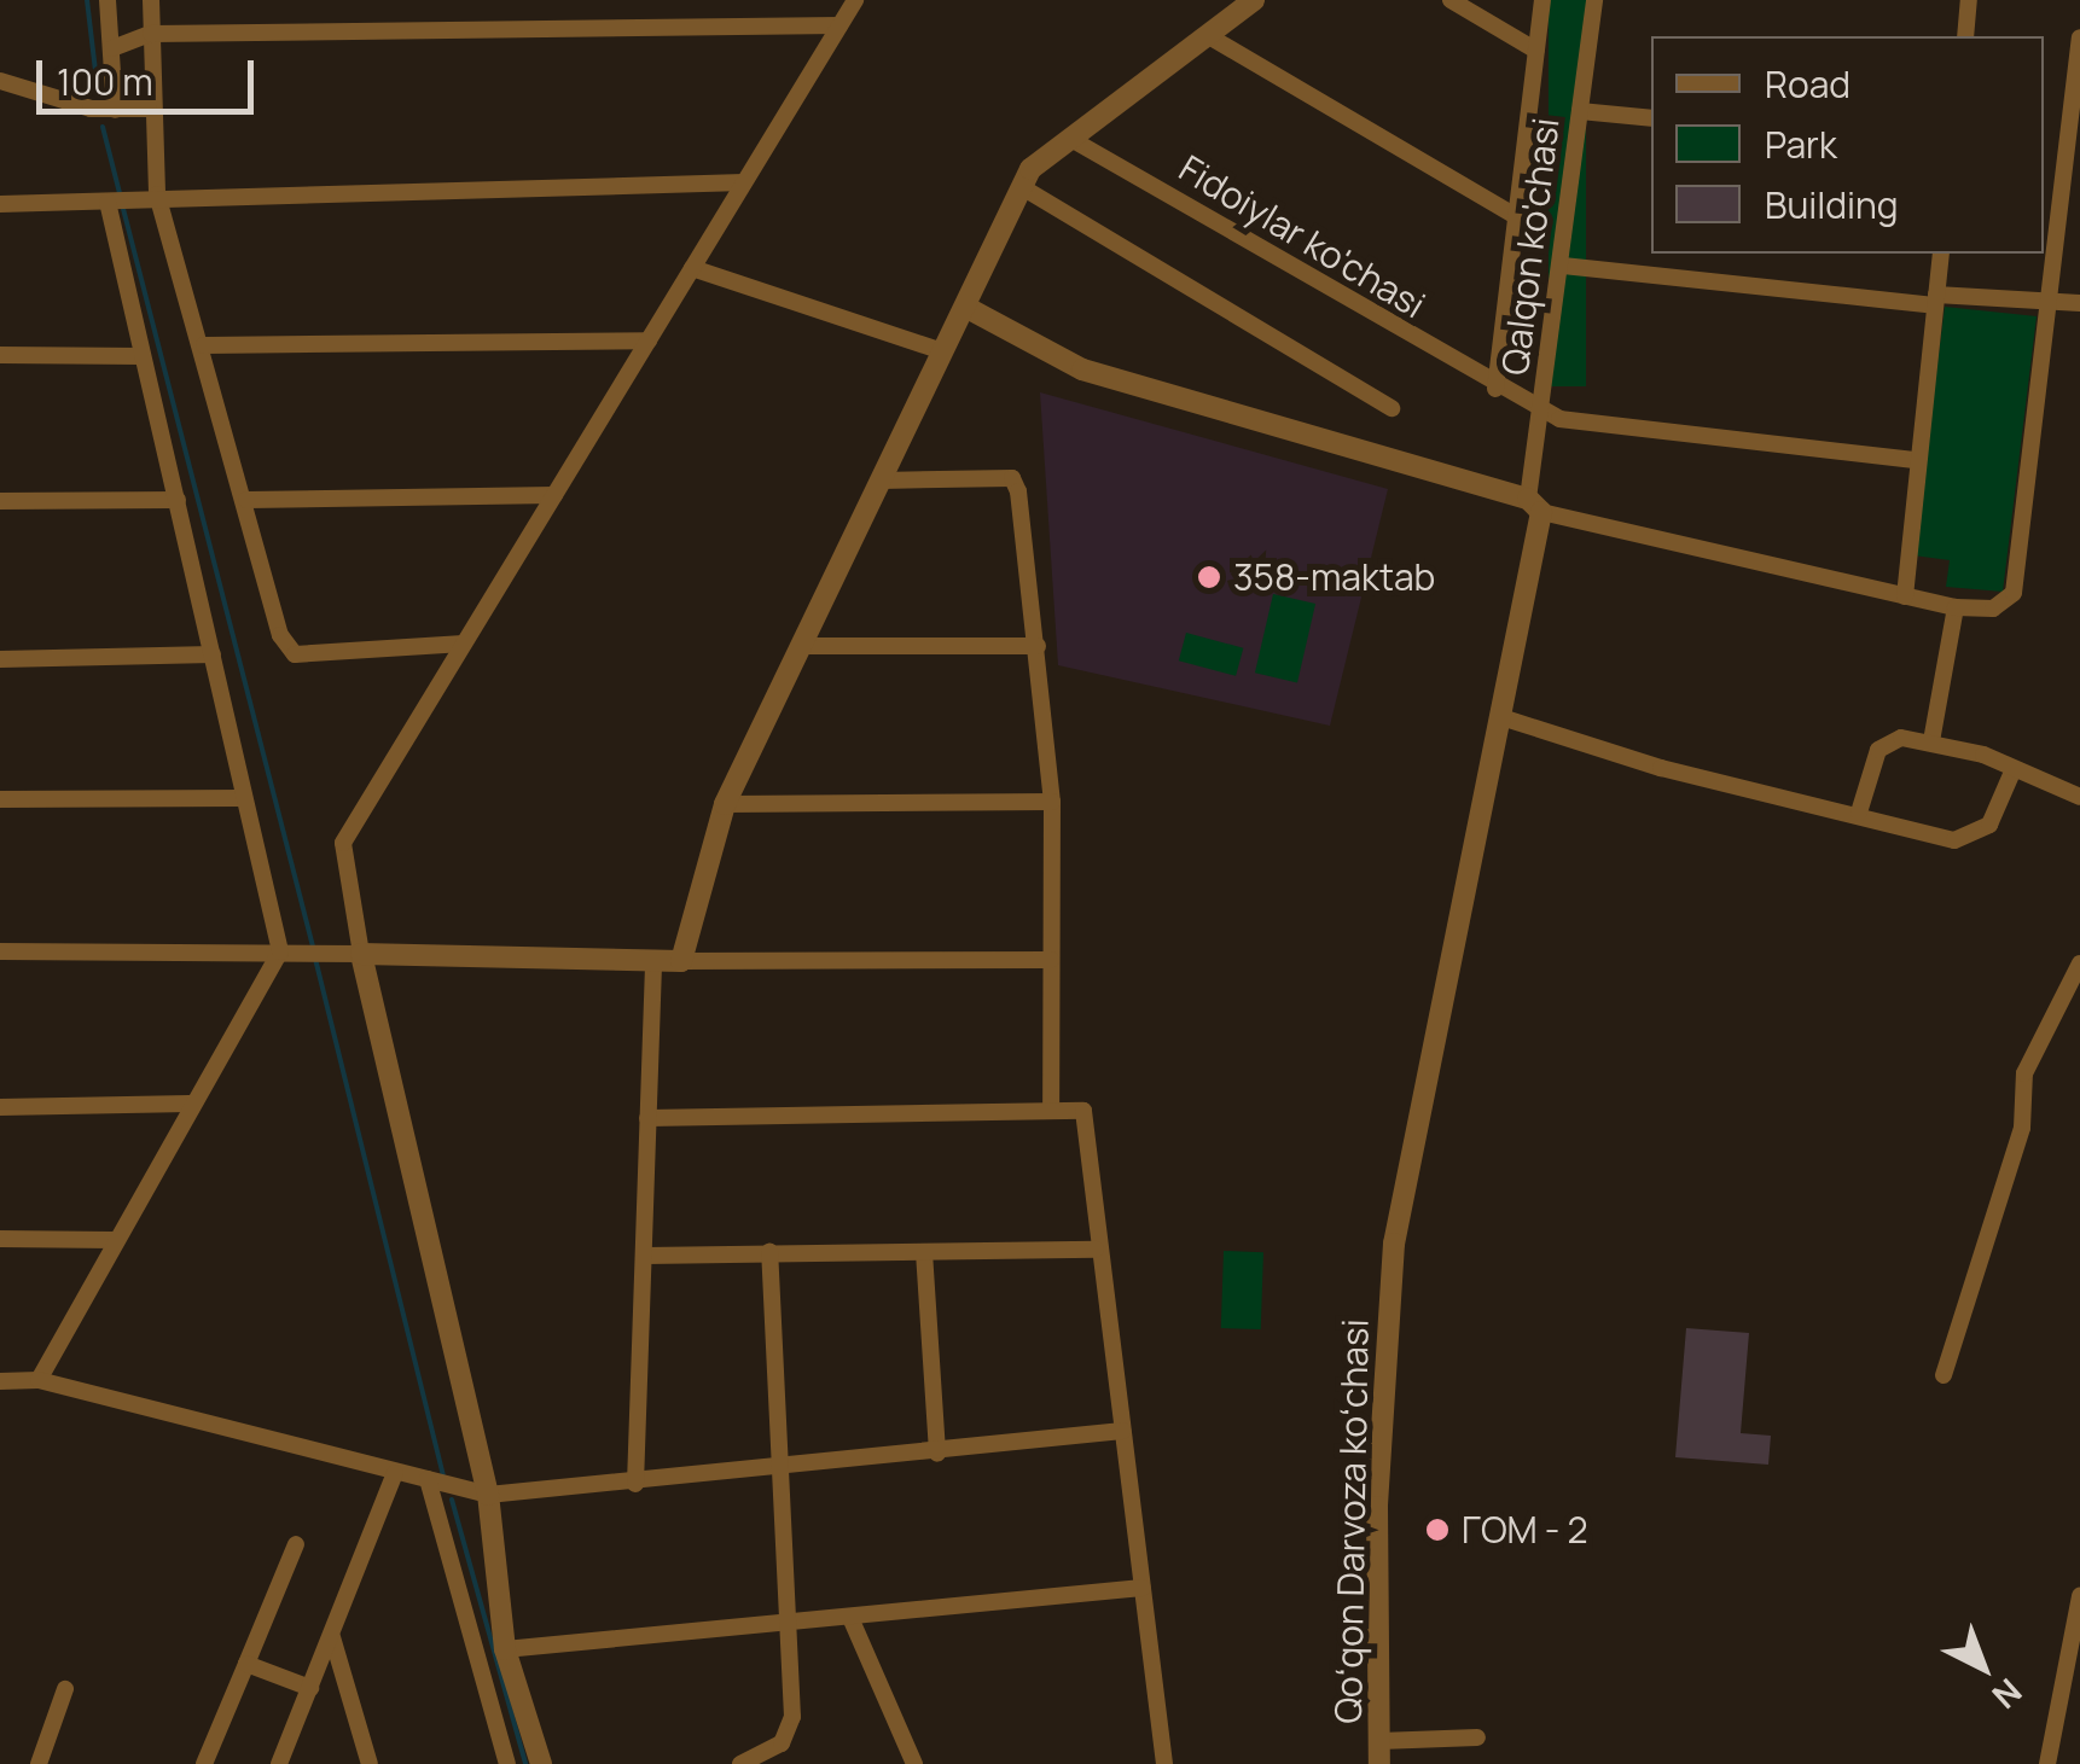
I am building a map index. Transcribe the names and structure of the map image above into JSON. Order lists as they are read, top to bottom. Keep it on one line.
{"streets":{"street":["Fidoiylar ko'chasi","Qalqon ko'chasi","Qoʻqon Darvoza koʻchasi"]},"crossings":[["Fidoiylar ko'chasi","Qalqon ko'chasi"],["Qalqon ko'chasi","Qoʻqon Darvoza koʻchasi"]],"places":["358-maktab","ГОМ - 2"],"legend":["Road","Park","Building"],"scale_bar":"100 m","north":"bottom right"}
